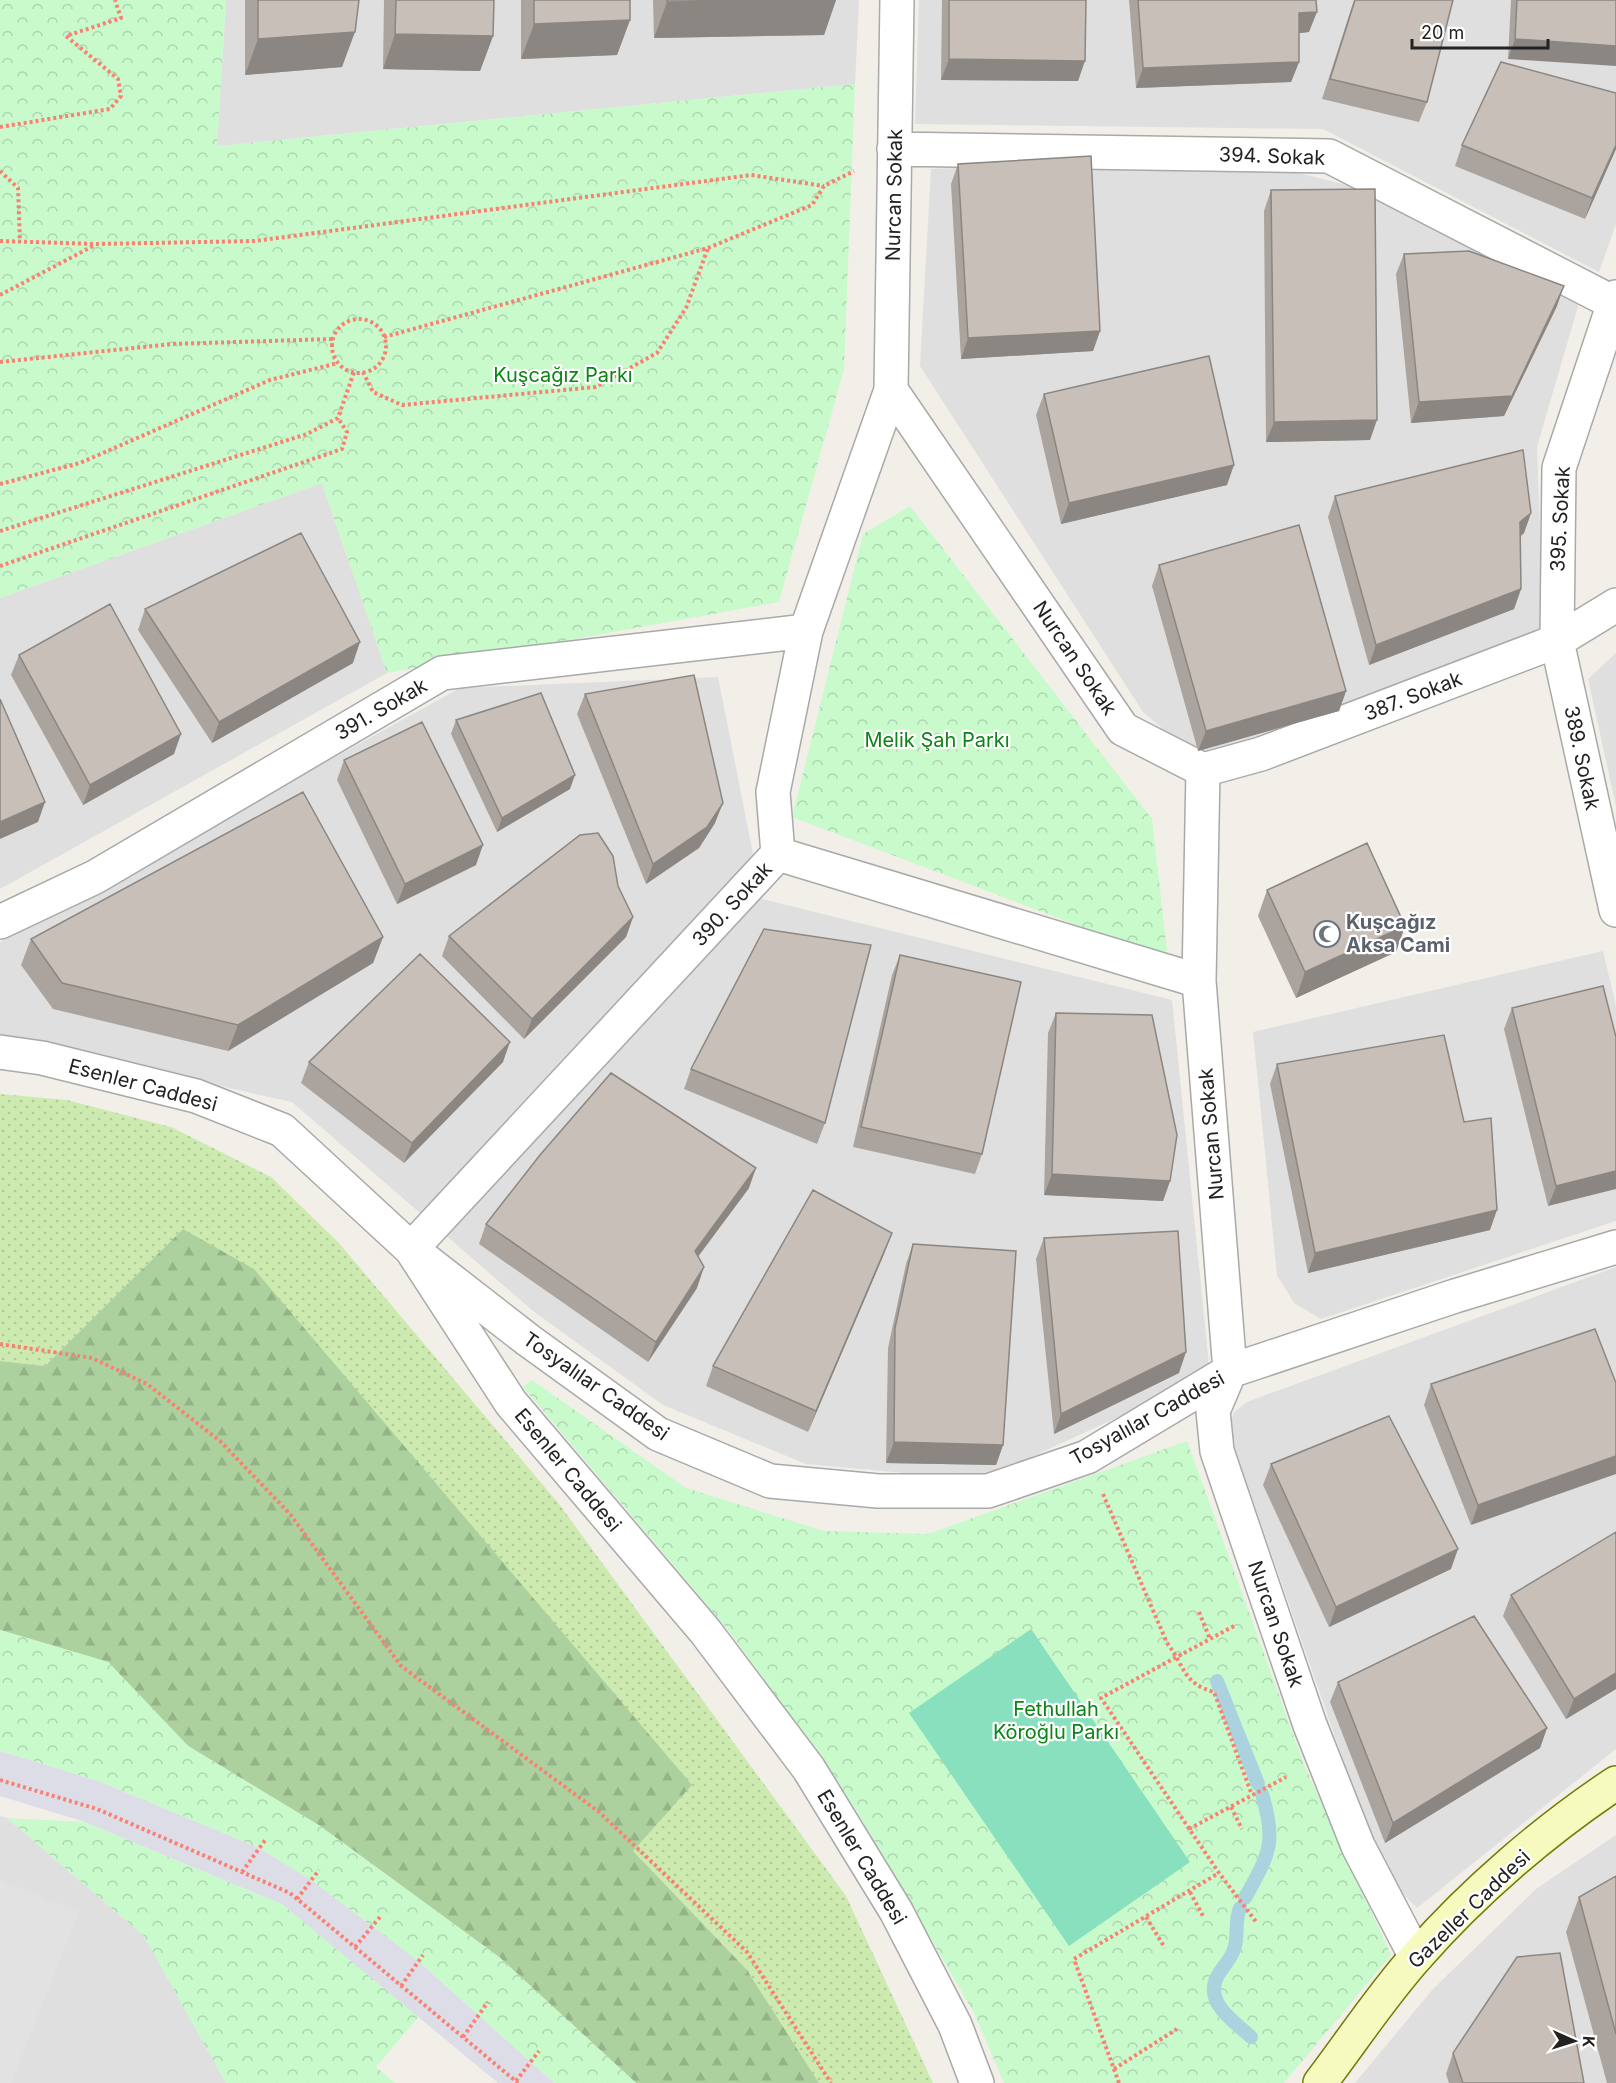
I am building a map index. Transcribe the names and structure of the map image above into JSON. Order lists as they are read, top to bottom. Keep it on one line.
{"streets":{"street":["394. Sokak","Nurcan Sokak","395. Sokak","387. Sokak","391. Sokak","389. Sokak","390. Sokak","Esenler Caddesi","Tosyalılar Caddesi","Gazeller Caddesi"]},"crossings":[["394. Sokak","Nurcan Sokak"],["394. Sokak","395. Sokak"],["Nurcan Sokak","387. Sokak"],["Nurcan Sokak","391. Sokak"],["Nurcan Sokak","390. Sokak"],["Nurcan Sokak","Tosyalılar Caddesi"],["Nurcan Sokak","Gazeller Caddesi"],["395. Sokak","387. Sokak"],["395. Sokak","389. Sokak"],["387. Sokak","389. Sokak"],["390. Sokak","Esenler Caddesi"],["390. Sokak","Tosyalılar Caddesi"],["Esenler Caddesi","Tosyalılar Caddesi"]],"parks":["Kuşcağız Parkı","Melik Şah Parkı","Fethullah Köroğlu Parkı"],"places":{"mosque":["Kuşcağız Aksa Cami"]},"scale_bar":"20 m","north":"right"}
